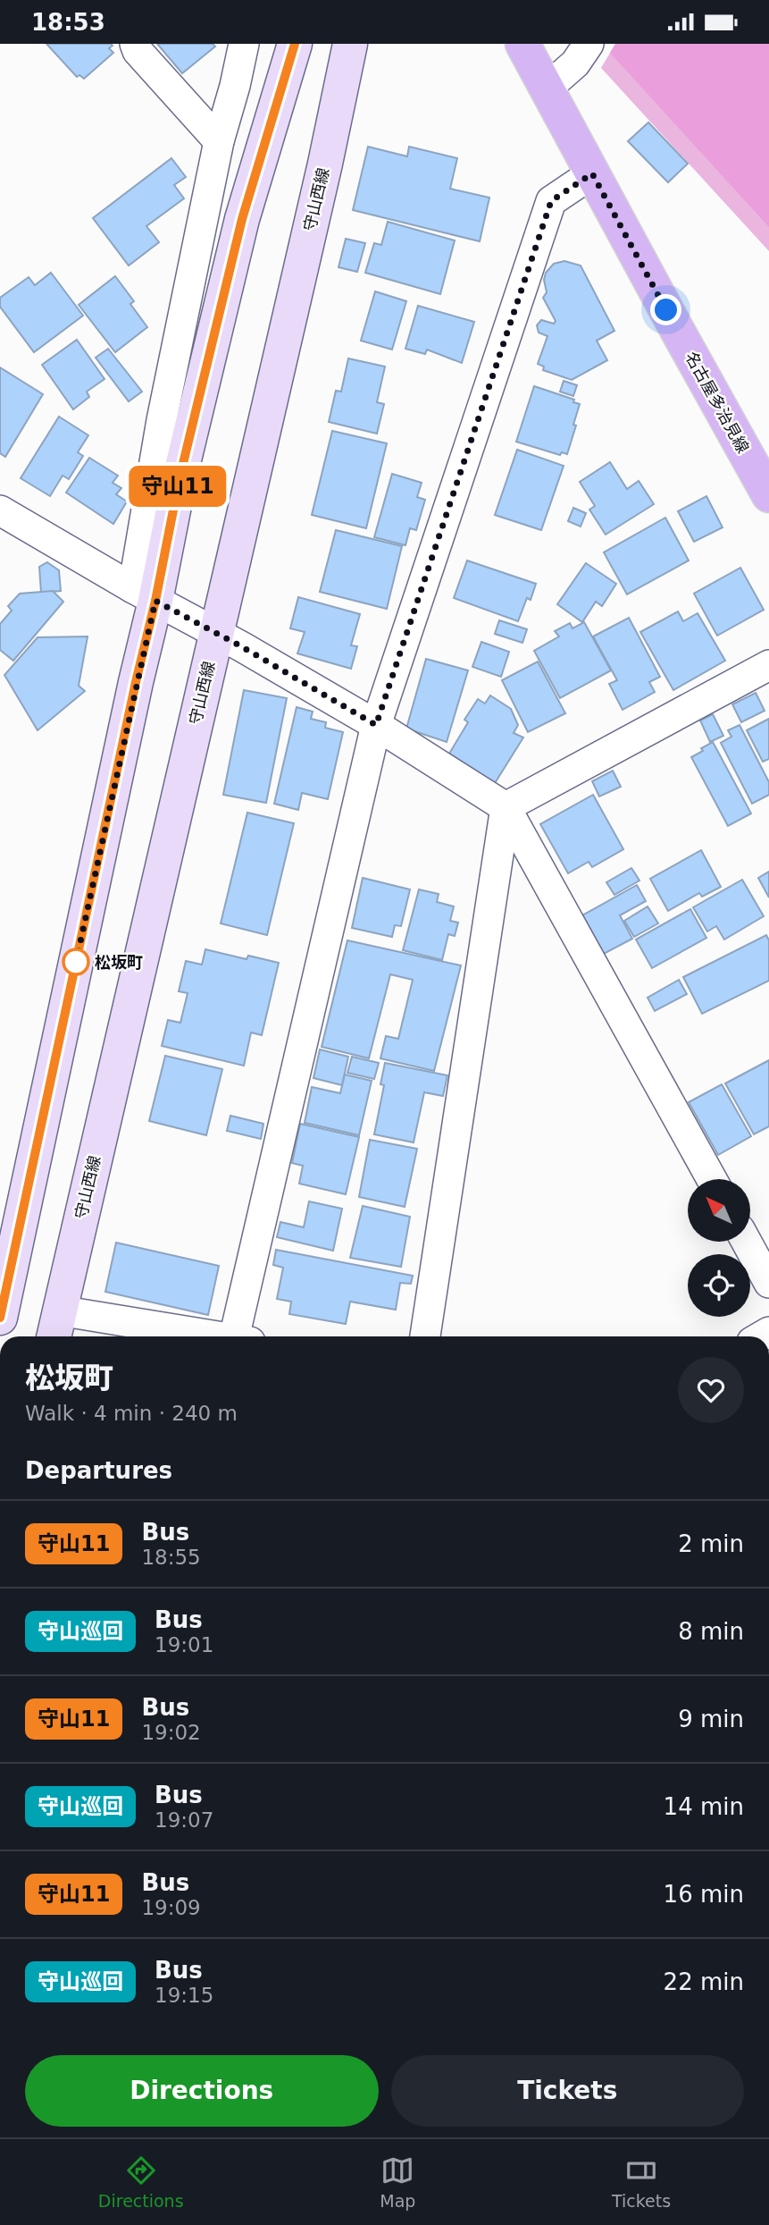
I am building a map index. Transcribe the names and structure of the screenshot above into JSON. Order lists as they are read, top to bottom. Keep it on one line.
{"streets":{"main road":["守山西線","名古屋多治見線"]},"places":["松坂町"],"lines":["bus line 守山11"],"north":"top left","page":{"status":"18:53","on_map":"守山11","heading":[["松坂町","Walk · 4 min · 240 m"],"Departures"],"list":[{"mark":"守山11","name":"Bus","note":"18:55","value":"2 min"},{"mark":"守山巡回","name":"Bus","note":"19:01","value":"8 min"},{"mark":"守山11","name":"Bus","note":"19:02","value":"9 min"},{"mark":"守山巡回","name":"Bus","note":"19:07","value":"14 min"},{"mark":"守山11","name":"Bus","note":"19:09","value":"16 min"},{"mark":"守山巡回","name":"Bus","note":"19:15","value":"22 min"}],"buttons":["Directions","Tickets"],"tabs":["Directions","Map","Tickets"]}}
